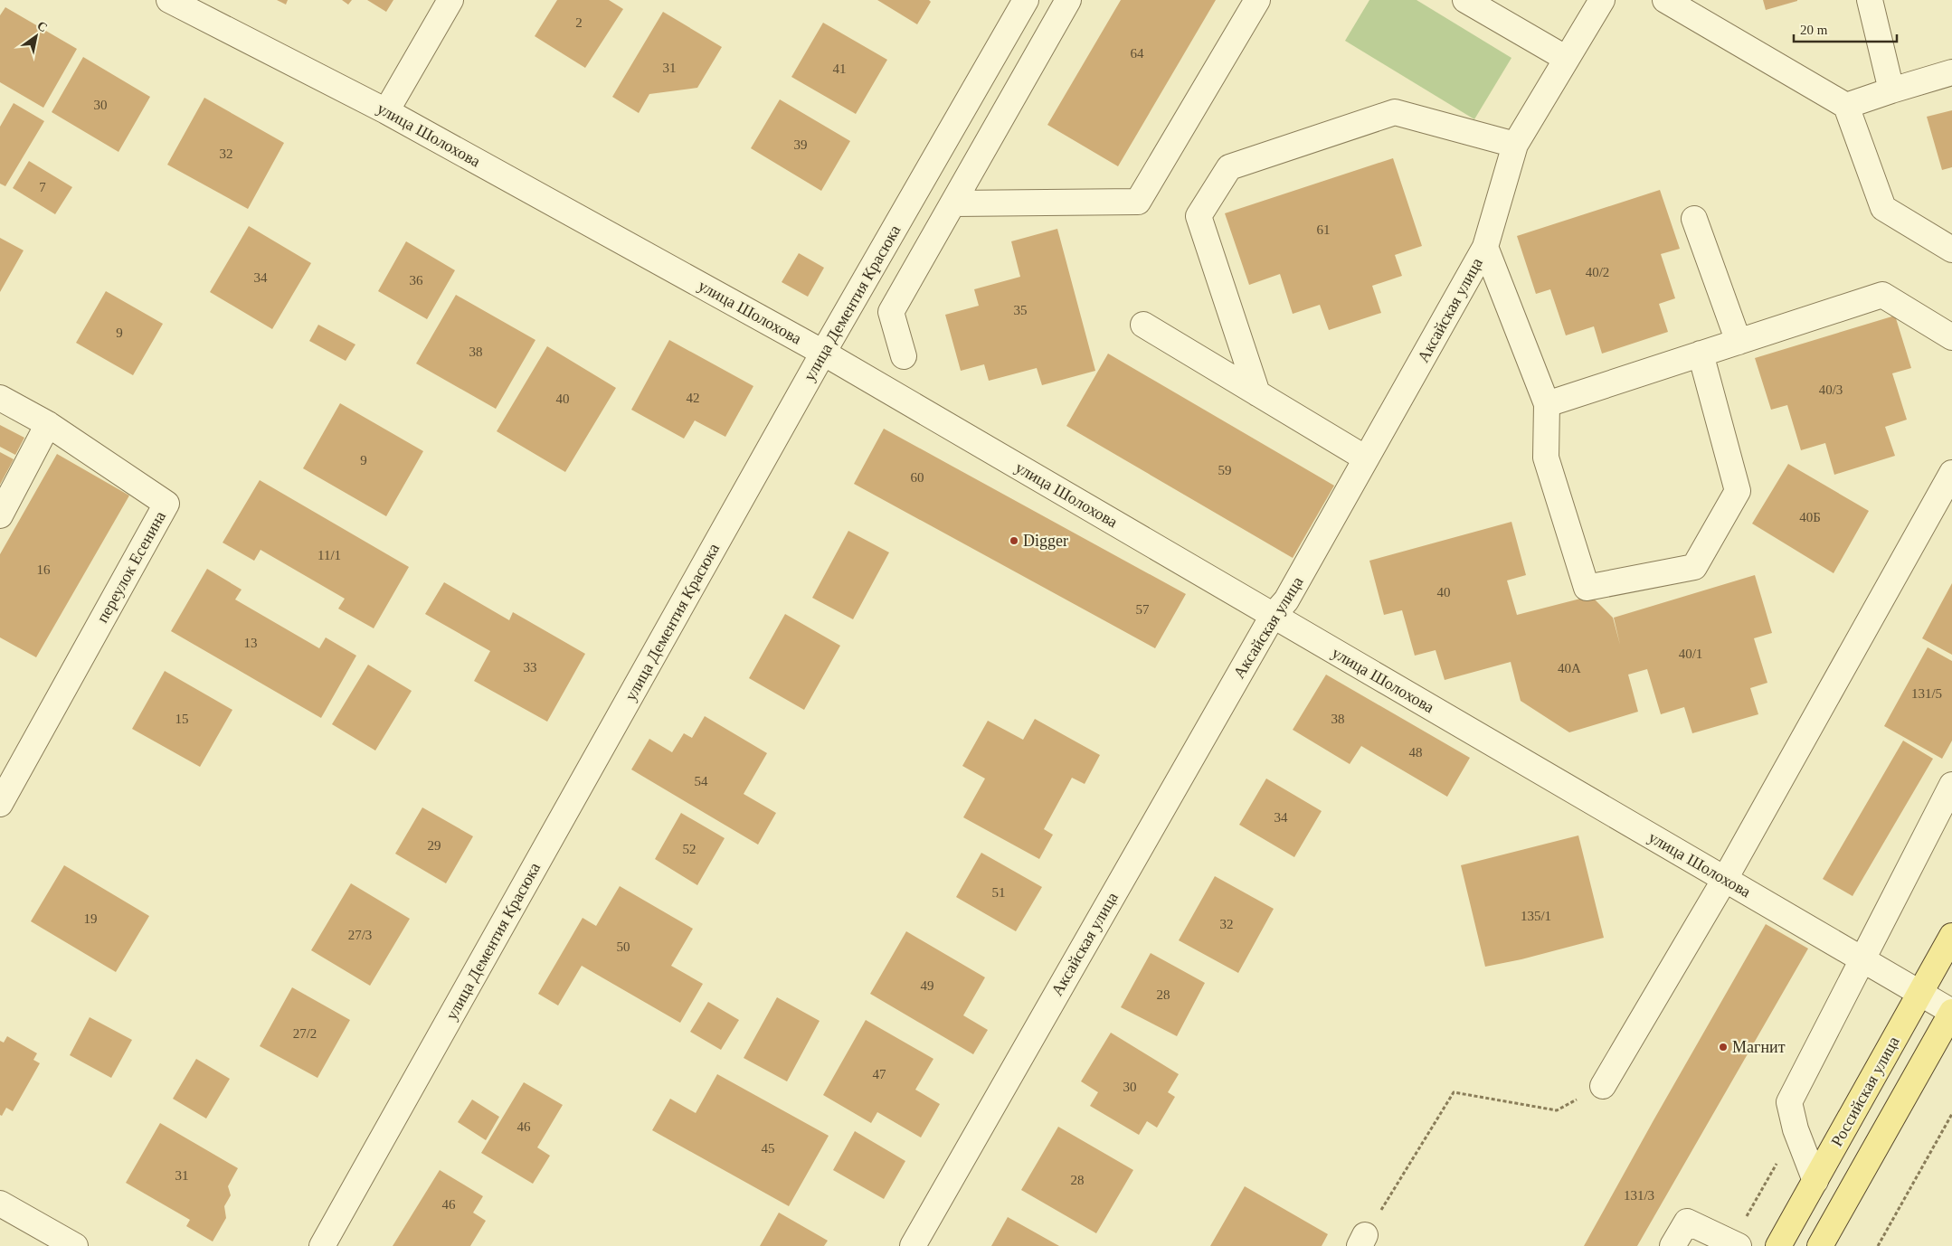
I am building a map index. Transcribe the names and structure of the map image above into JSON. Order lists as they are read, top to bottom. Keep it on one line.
{"streets":{"main road":["Российская улица"],"street":["улица Шолохова","улица Дементия Красюка","Аксайская улица","переулок Есенина"]},"crossings":[["улица Шолохова","улица Дементия Красюка"],["улица Шолохова","Аксайская улица"],["улица Шолохова","Российская улица"]],"places":["Digger","Магнит"],"house_numbers":["2","64","31","41","30","39","32","7","61","40/2","34","36","35","9","38","40/3","42","40","9","59","60","40Б","11/1","16","40","57","13","40/1","33","40А","131/5","15","38","48","54","34","29","52","51","135/1","19","32","27/3","50","49","28","27/2","47","30","46","45","31","28","131/3","46"],"scale_bar":"20 m","north":"top right"}
